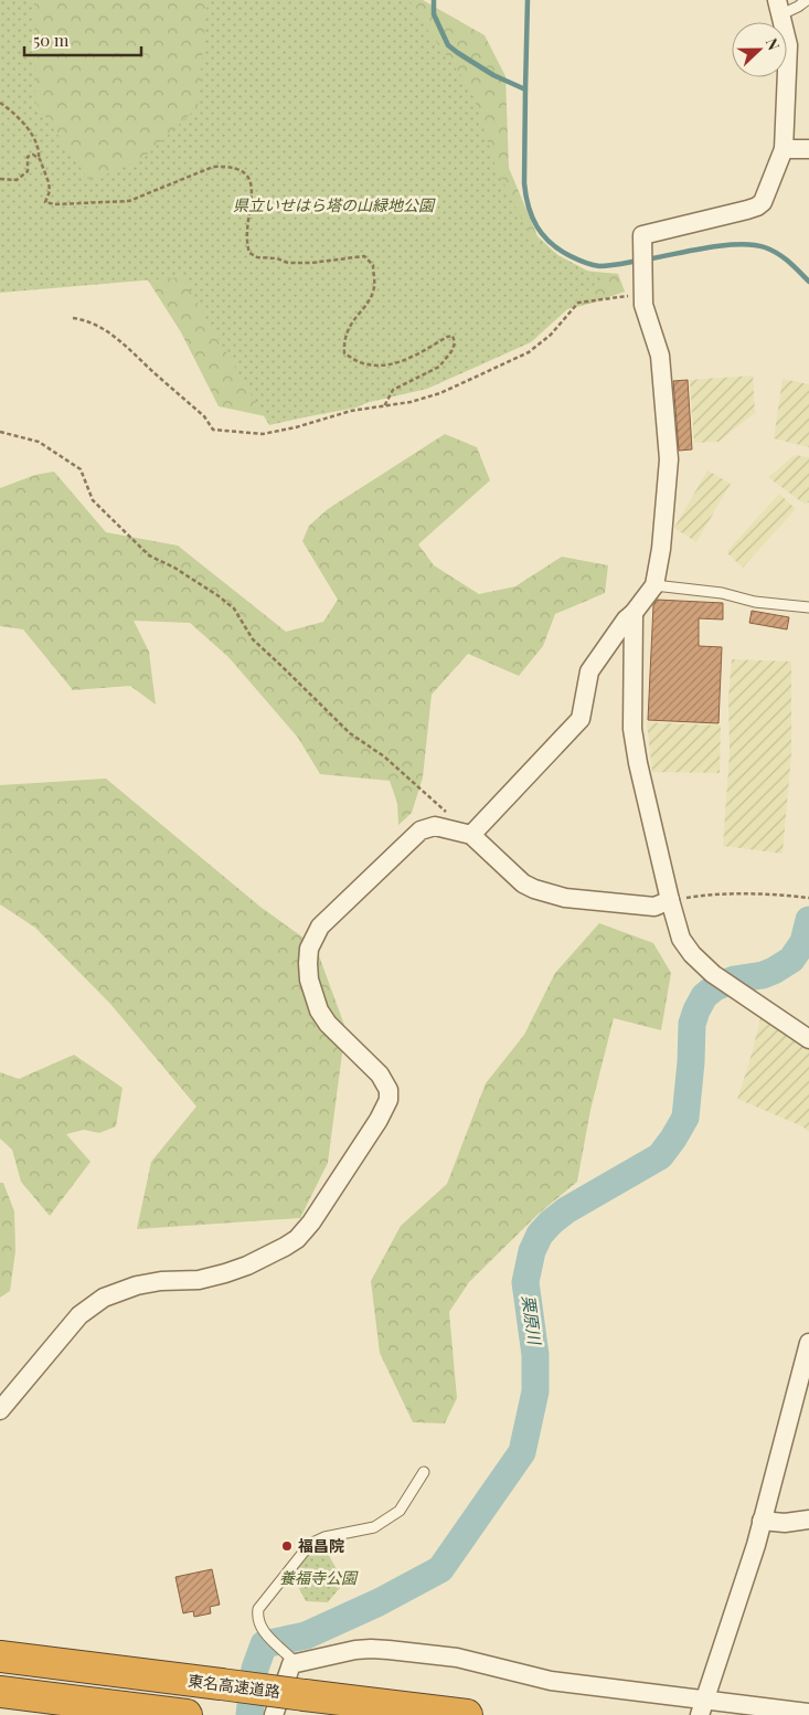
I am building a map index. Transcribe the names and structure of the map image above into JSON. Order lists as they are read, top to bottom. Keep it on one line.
{"streets":{"highway":["東名高速道路"]},"water":["栗原川"],"parks":["県立いせはら塔の山緑地公園","養福寺公園"],"places":["福昌院"],"scale_bar":"50 m","north":"right"}
